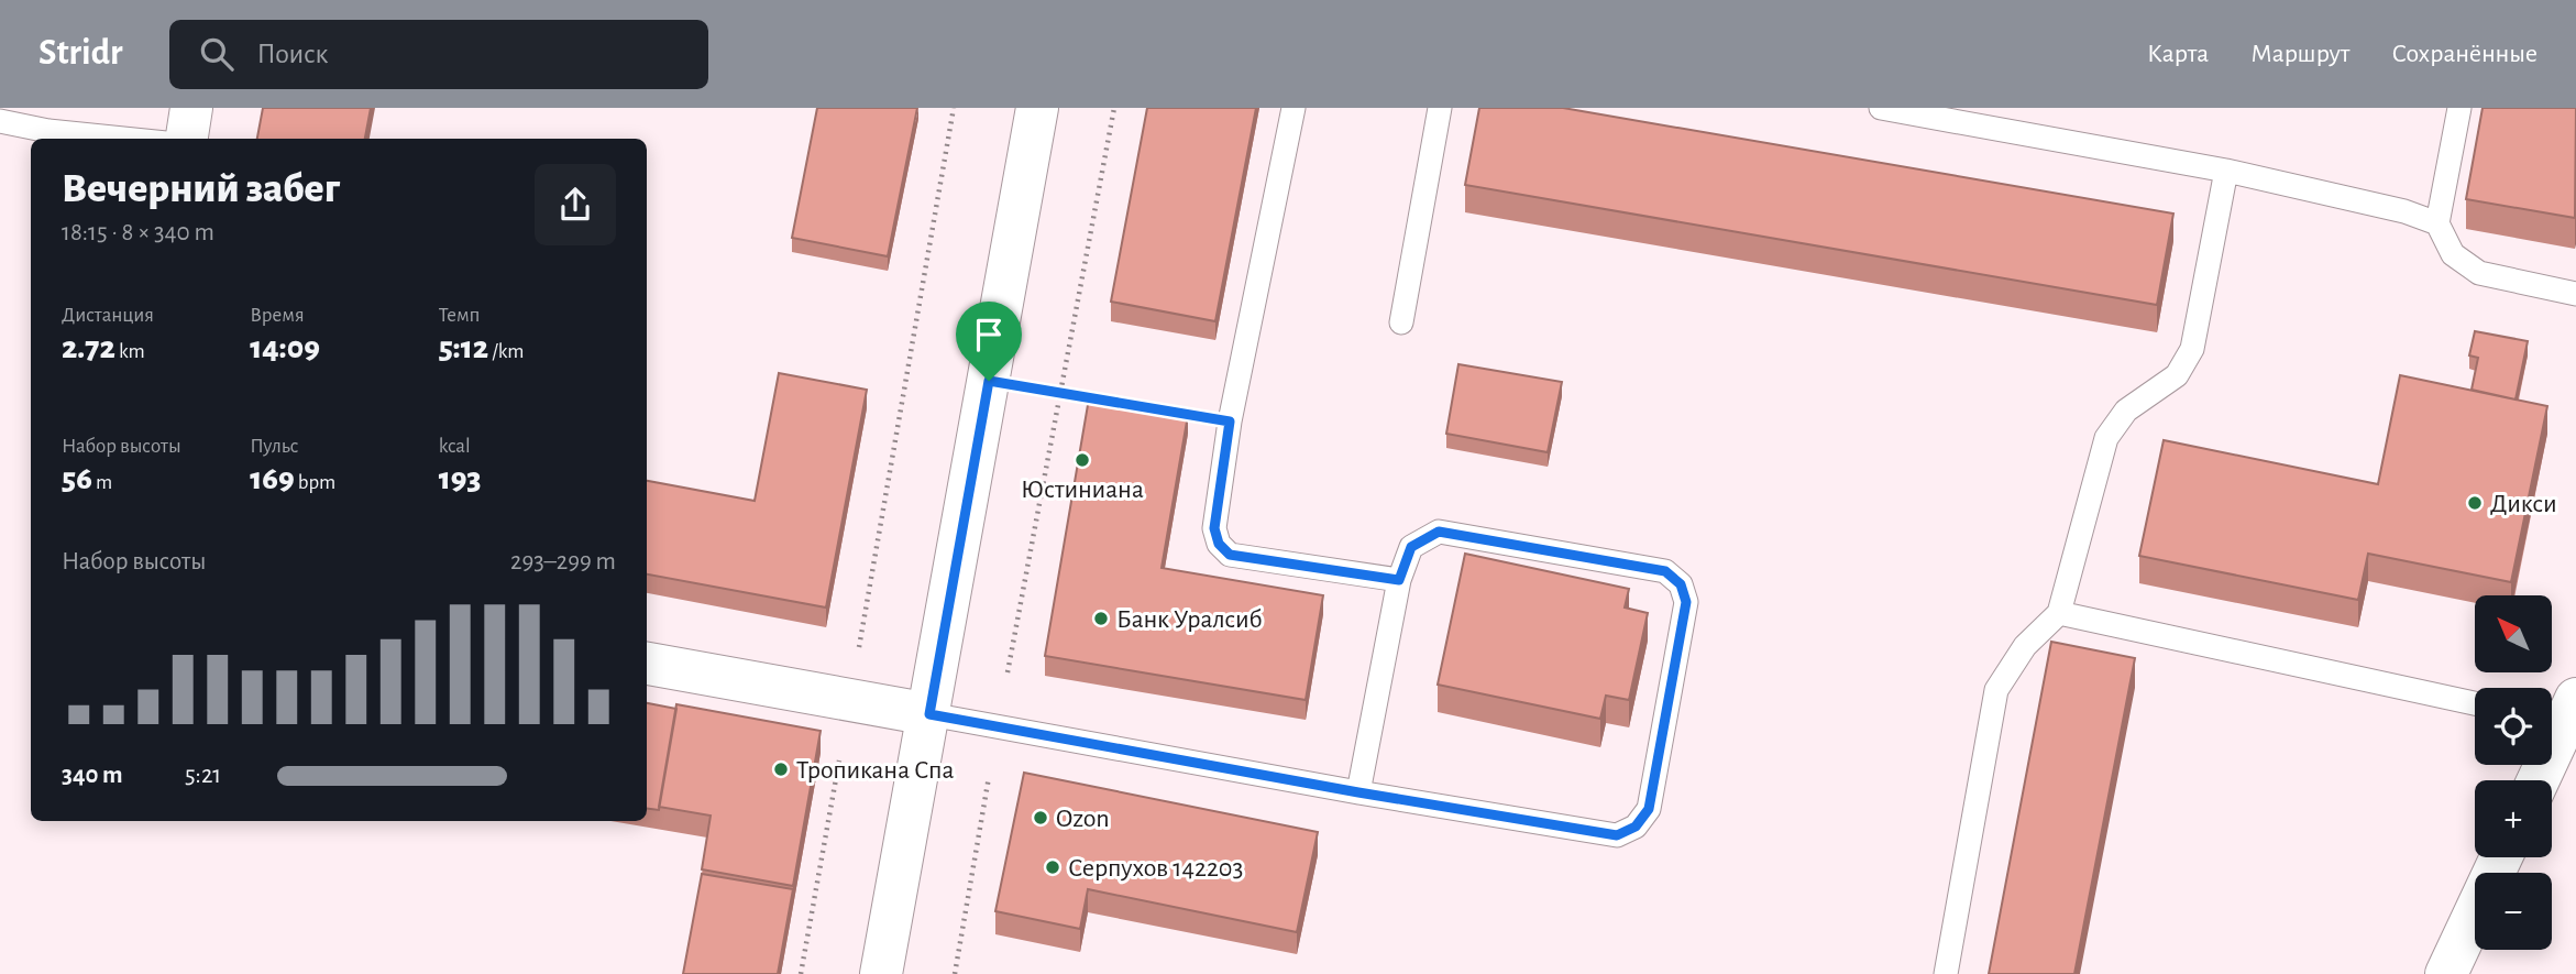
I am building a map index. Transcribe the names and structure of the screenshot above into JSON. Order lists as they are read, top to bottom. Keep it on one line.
{"places":["Юстиниана","Дикси","Банк Уралсиб","Тропикана Спа","Ozon","Серпухов 142203"],"north":"top left","page":{"header":"Stridr","search":"Поиск","nav":["Карта","Маршрут","Сохранённые"],"heading":["Вечерний забег","18:15 · 8 × 340 m"],"stats":[["Дистанция","2.72 km"],["Время","14:09"],["Темп","5:12 /km"],["Набор высоты","56 m"],["Пульс","169 bpm"],["kcal","193"]],"chart":["Набор высоты","293–299 m"],"map_buttons":["+","−"],"list":[{"name":"340 m","note":"5:21"}]}}
